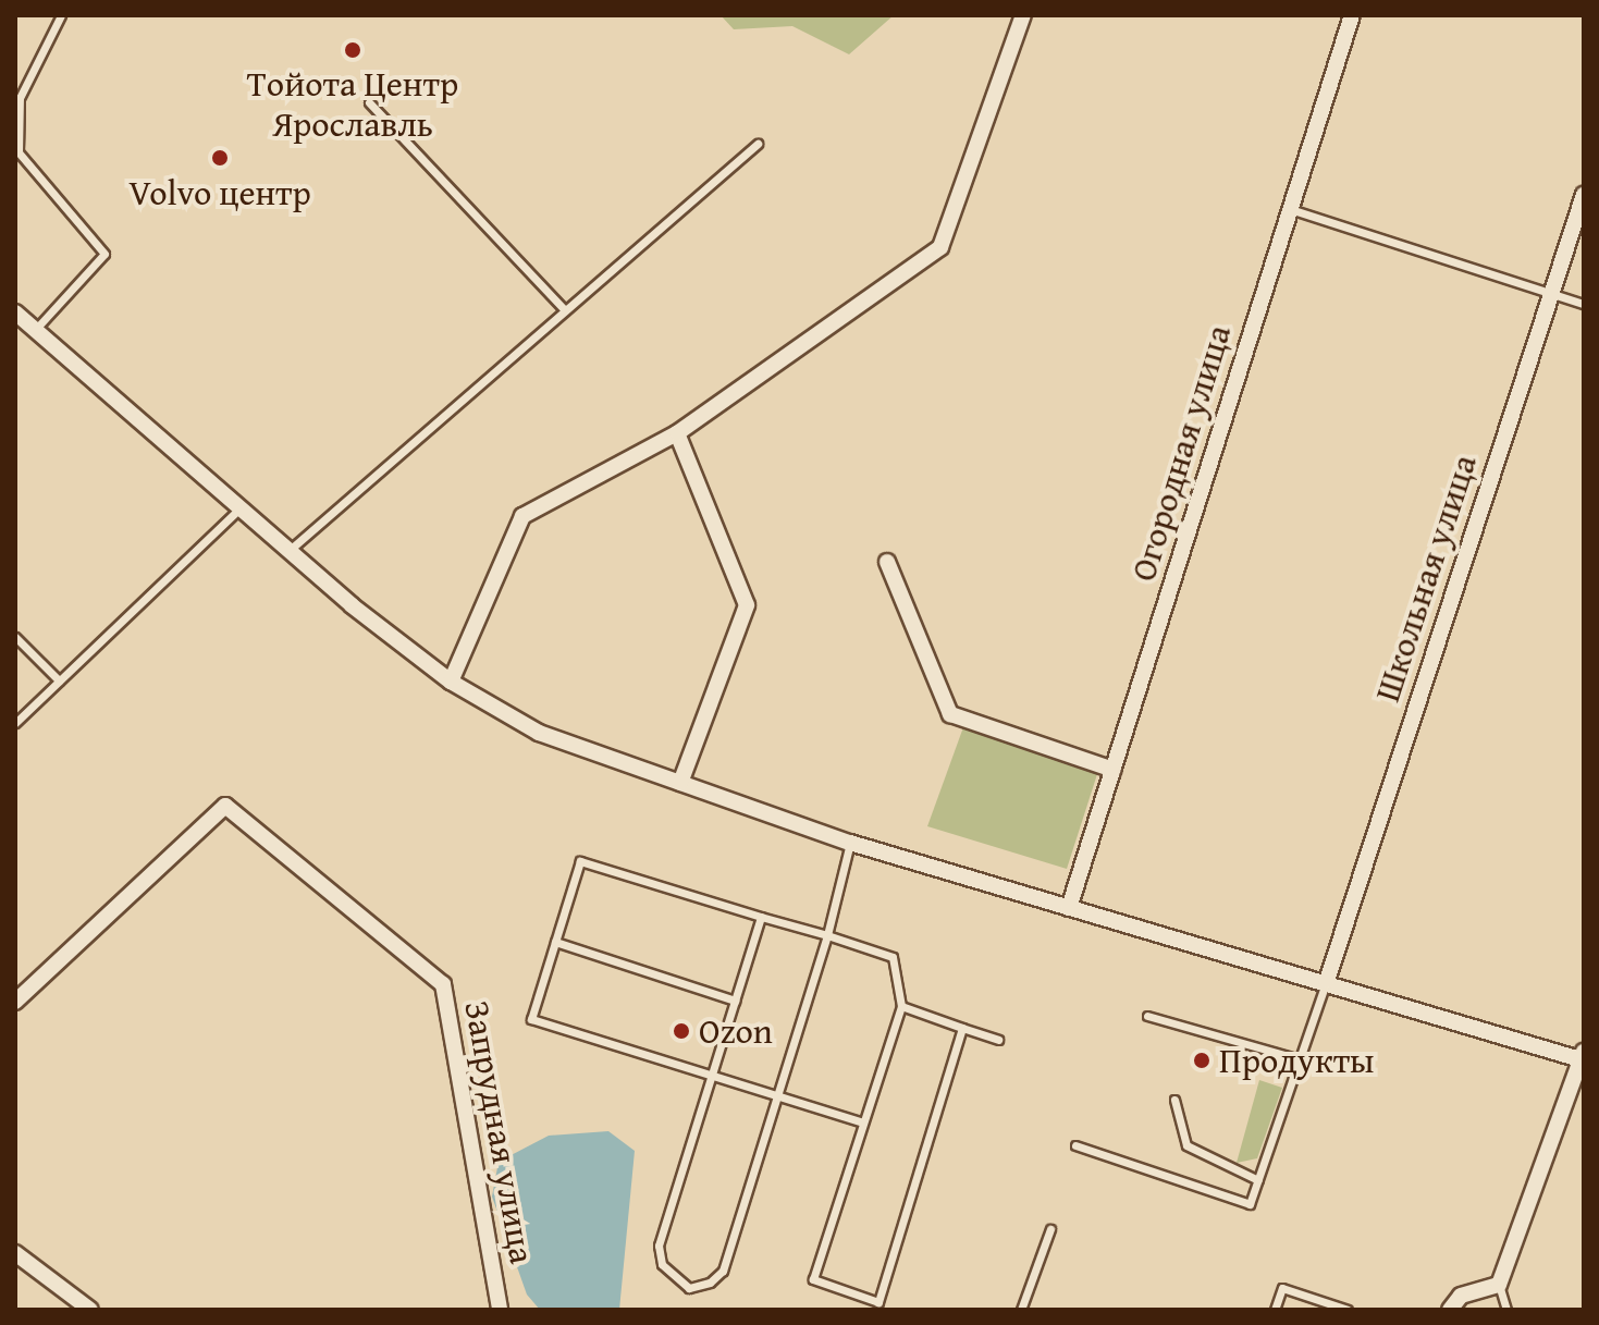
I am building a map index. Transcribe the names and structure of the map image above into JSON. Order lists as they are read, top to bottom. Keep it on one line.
{"streets":{"street":["Огородная улица","Школьная улица","Запрудная улица"]},"places":["Тойота Центр Ярославль","Volvo центр","Ozon","Продукты"]}
